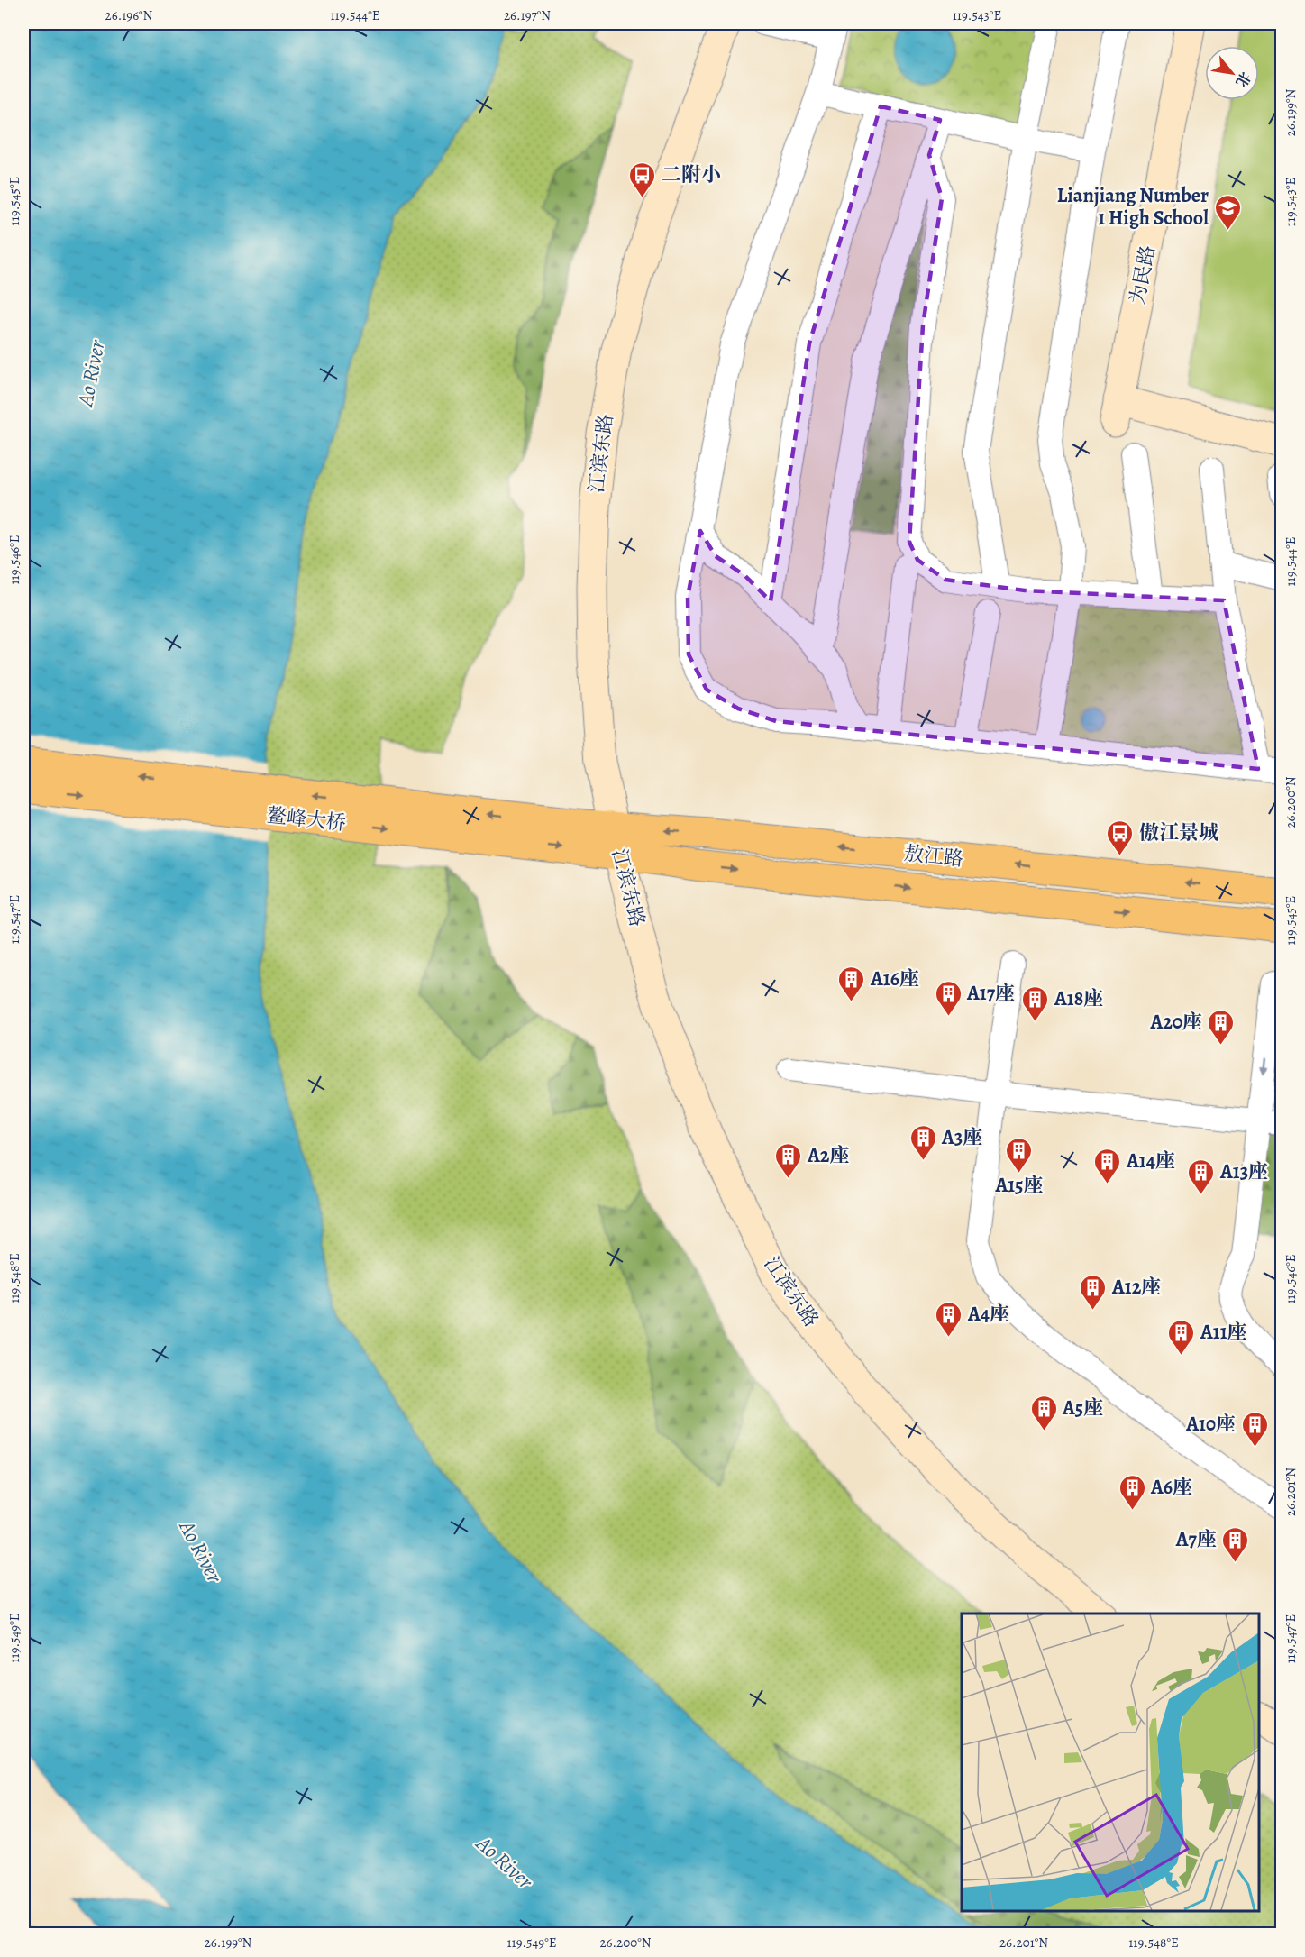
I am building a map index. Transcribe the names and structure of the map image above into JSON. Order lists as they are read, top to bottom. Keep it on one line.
{"streets":{"main road":["为民路","江滨东路","鳌峰大桥","敖江路"]},"crossings":[["江滨东路","鳌峰大桥"],["江滨东路","敖江路"],["鳌峰大桥","敖江路"]],"water":["Ao River"],"places":{"bus stop":["二附小","傲江景城"],"school or university":["Lianjiang Number 1 High School"],"building":["A16座","A17座","A18座","A20座","A3座","A15座","A2座","A14座","A13座","A12座","A4座","A11座","A5座","A10座","A6座","A7座"]},"north":"bottom right","coordinates":["26.196°N","119.544°E","26.197°N","119.543°E","26.199°N","119.545°E","119.546°E","26.200°N","119.547°E","119.548°E","26.201°N","119.549°E"]}
